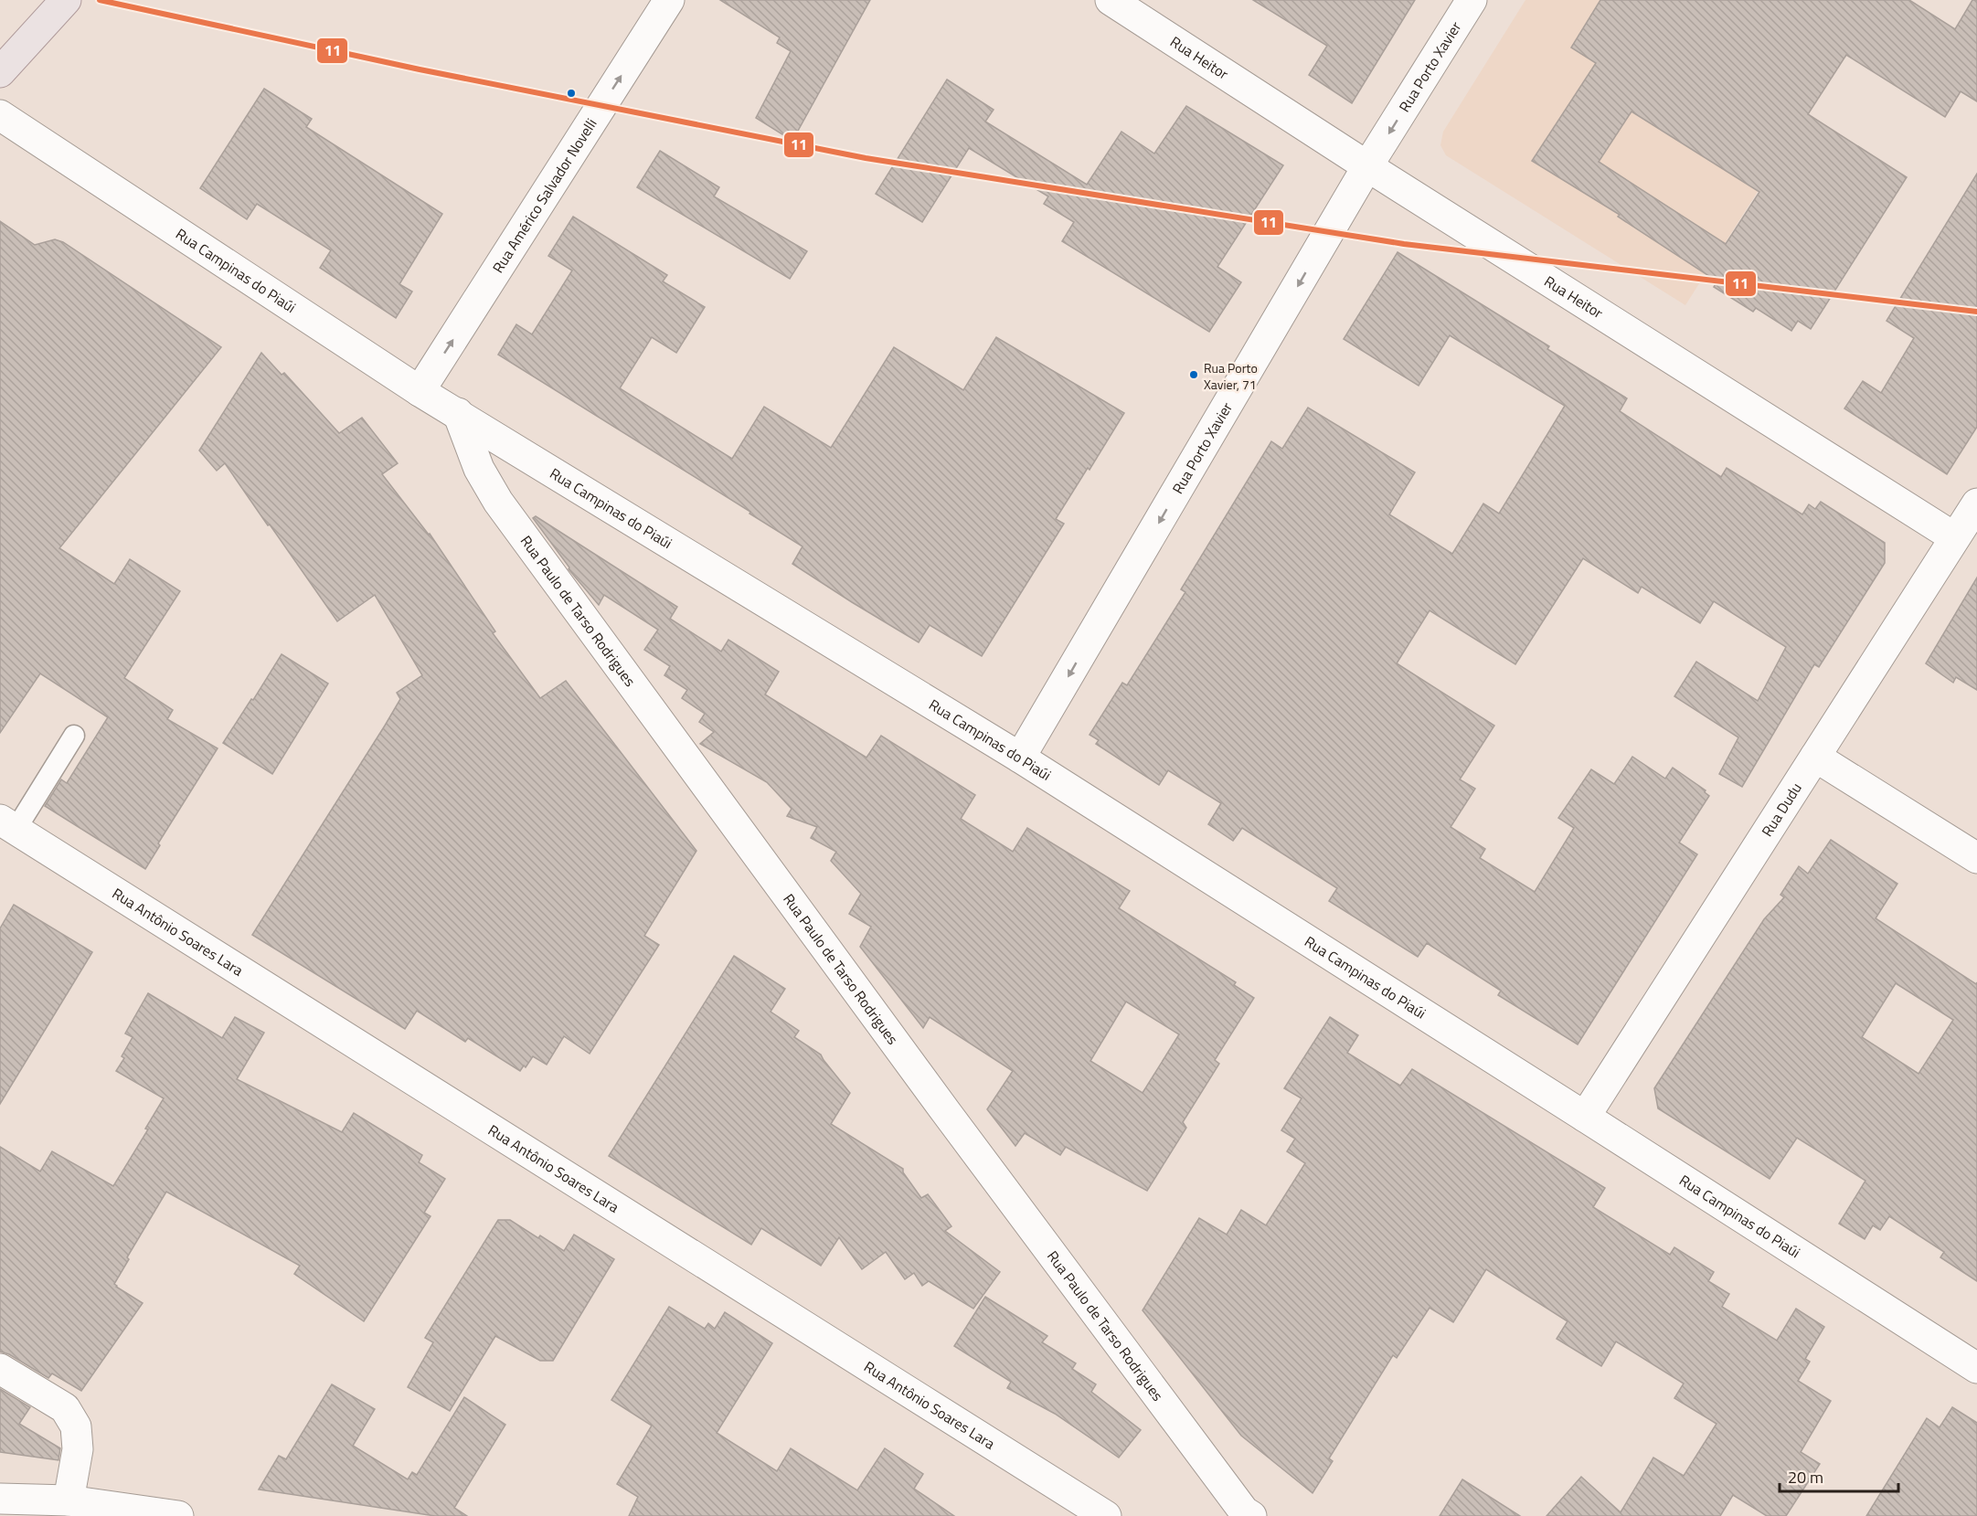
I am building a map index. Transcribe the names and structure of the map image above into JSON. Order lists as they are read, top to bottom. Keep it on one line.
{"streets":{"street":["Rua Heitor","Rua Porto Xavier","Rua Américo Salvador Novelli","Rua Campinas do Piaúi","Rua Paulo de Tarso Rodrigues","Rua Dudu","Rua Antônio Soares Lara"]},"crossings":[["Rua Heitor","Rua Porto Xavier"],["Rua Heitor","Rua Dudu"],["Rua Porto Xavier","Rua Campinas do Piaúi"],["Rua Américo Salvador Novelli","Rua Campinas do Piaúi"],["Rua Campinas do Piaúi","Rua Paulo de Tarso Rodrigues"],["Rua Campinas do Piaúi","Rua Dudu"]],"one_way":["Rua Porto Xavier","Rua Américo Salvador Novelli"],"places":["Rua Porto Xavier, 71"],"lines":["transit line 11"],"scale_bar":"20 m"}
